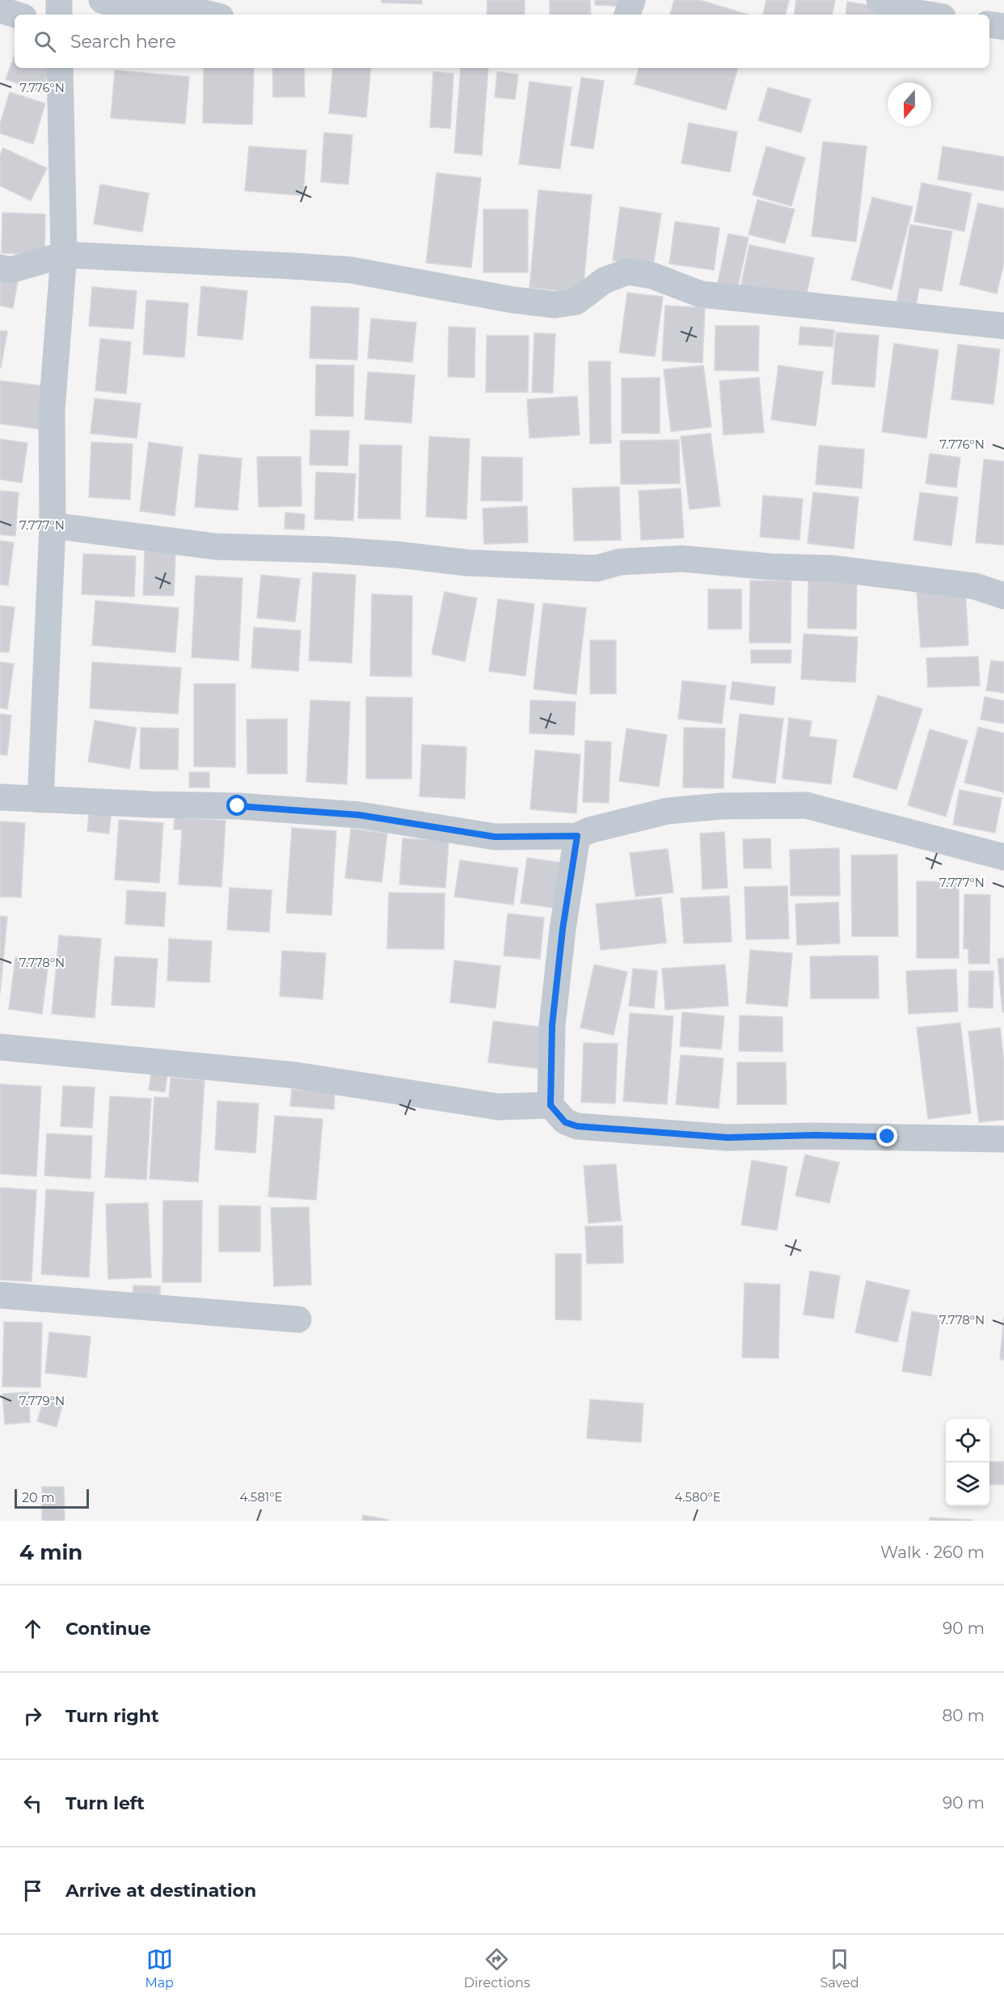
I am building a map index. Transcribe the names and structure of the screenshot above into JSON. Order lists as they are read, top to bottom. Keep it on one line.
{"scale_bar":"20 m","north":"bottom","page":{"search":"Search here","scale":"20 m","heading":["4 min","Walk · 260 m"],"list":[["Continue","90 m"],["Turn right","80 m"],["Turn left","90 m"],"Arrive at destination"],"nav":["Map","Directions","Saved"]},"coordinates":["7.776°N","7.777°N","7.778°N","7.779°N","4.581°E","4.580°E"]}
